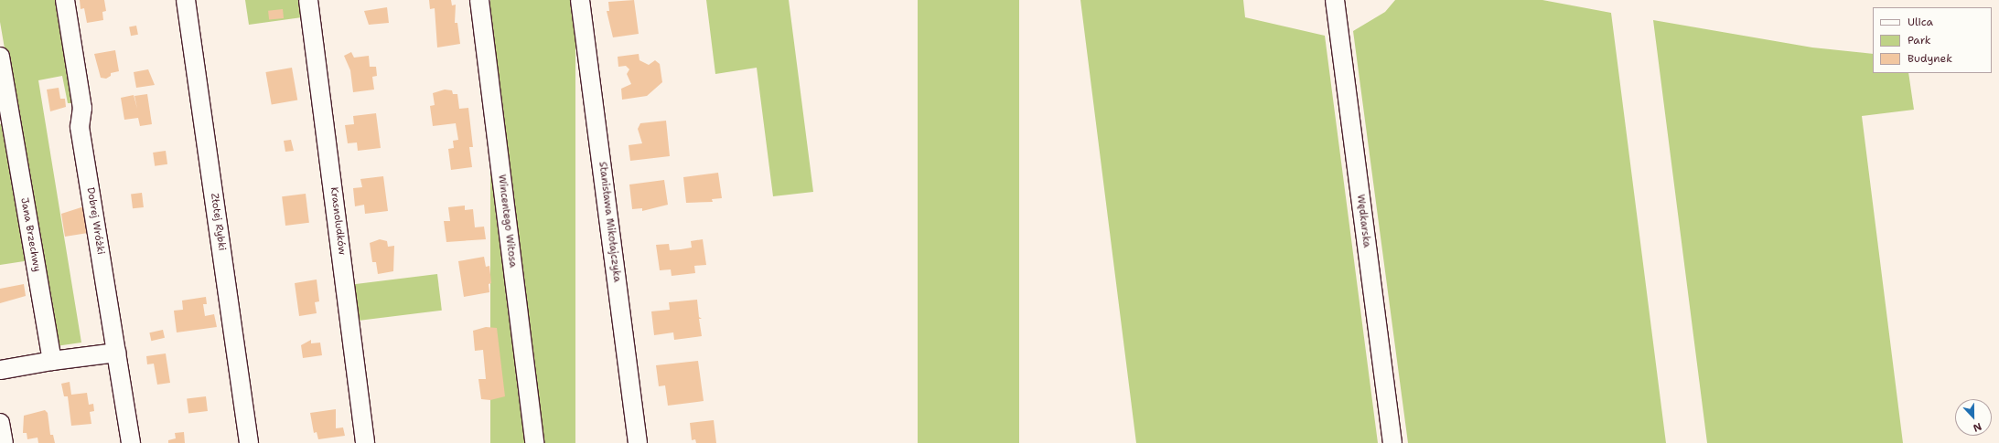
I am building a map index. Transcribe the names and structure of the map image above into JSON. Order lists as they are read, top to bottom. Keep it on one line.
{"streets":{"street":["Dobrej Wróżki","Krasnoludków","Wincentego Witosa","Wędkarska","Złotej Rybki","Stanisława Mikołajczyka","Jana Brzechwy"]},"legend":["Ulica","Park","Budynek"],"north":"bottom"}
